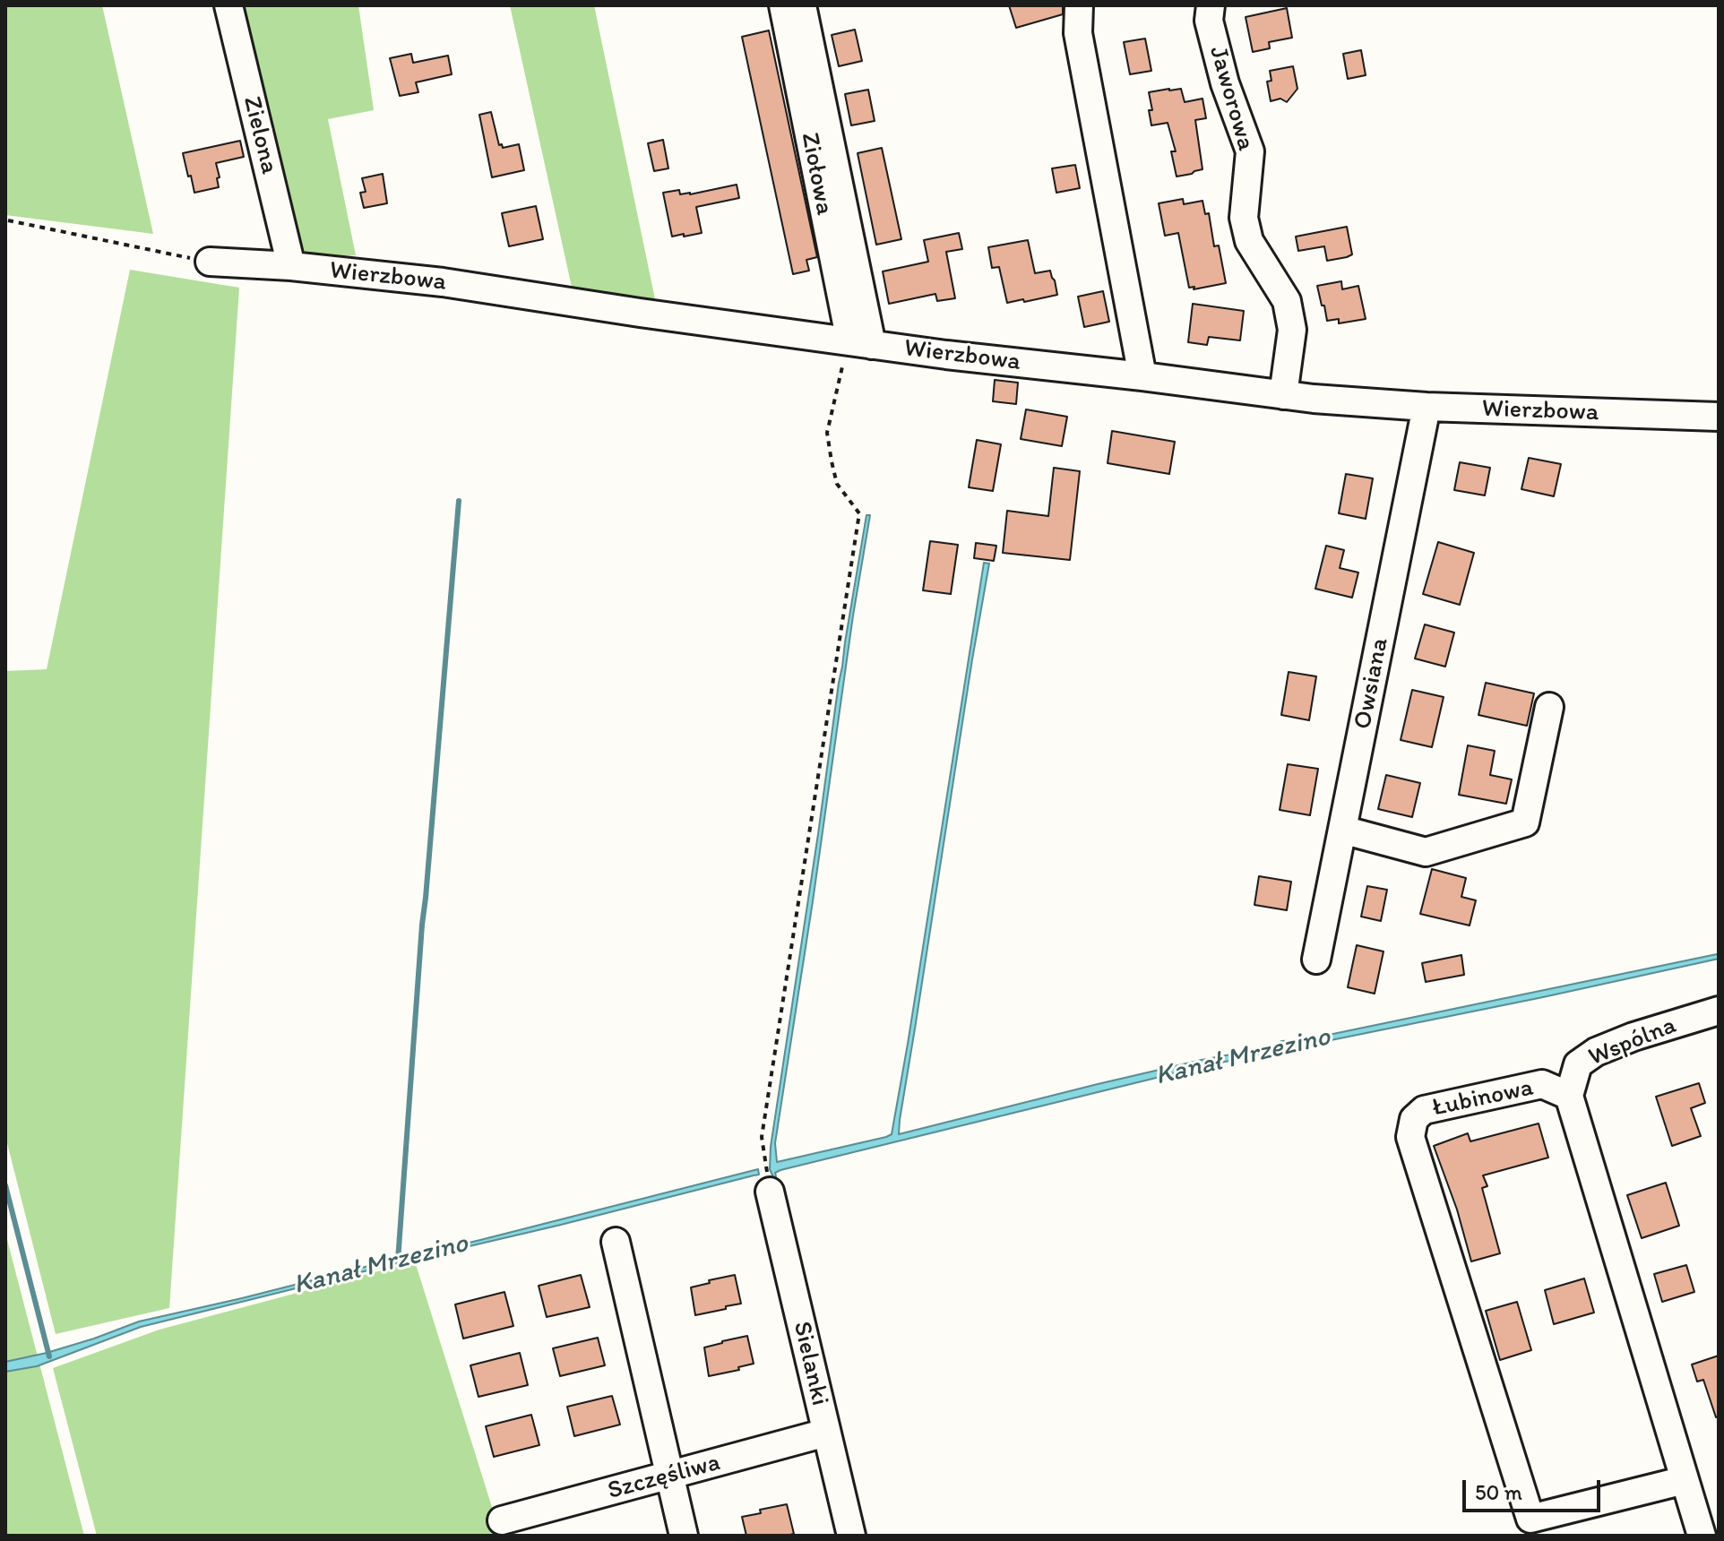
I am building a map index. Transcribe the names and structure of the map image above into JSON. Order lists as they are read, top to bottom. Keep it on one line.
{"streets":{"street":["Jaworowa","Zielona","Ziołowa","Wierzbowa","Owsiana","Wspólna","Łubinowa","Sielanki","Szczęśliwa"]},"crossings":[["Jaworowa","Wierzbowa"],["Zielona","Wierzbowa"],["Ziołowa","Wierzbowa"],["Wierzbowa","Owsiana"],["Wspólna","Łubinowa"],["Sielanki","Szczęśliwa"]],"water":["Kanał Mrzezino"],"scale_bar":"50 m"}
